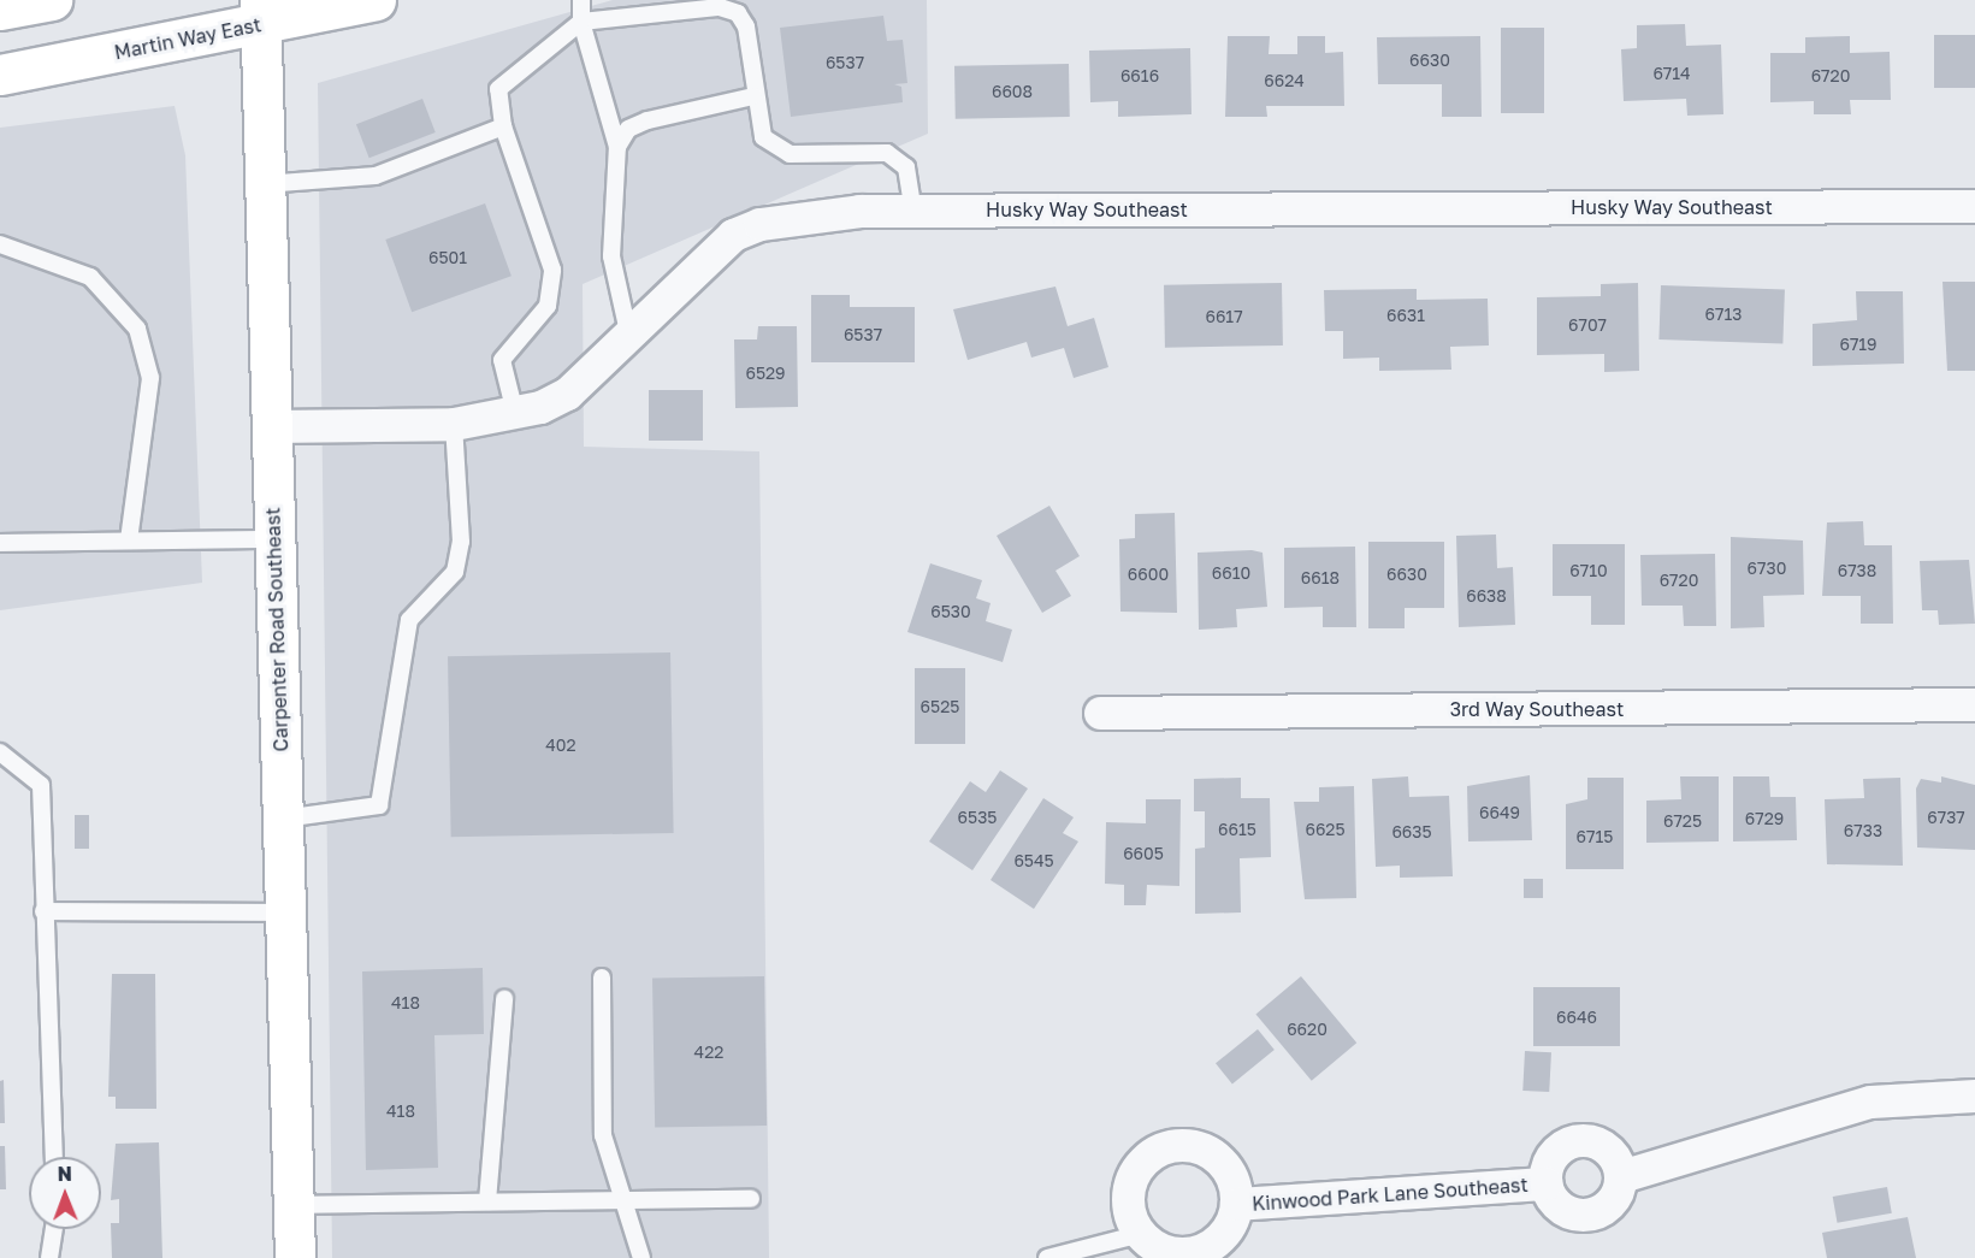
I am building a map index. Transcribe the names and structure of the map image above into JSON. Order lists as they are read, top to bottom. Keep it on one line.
{"streets":{"main road":["Martin Way East","Carpenter Road Southeast"],"street":["Husky Way Southeast","3rd Way Southeast","Kinwood Park Lane Southeast"]},"crossings":[["Martin Way East","Carpenter Road Southeast"],["Husky Way Southeast","Carpenter Road Southeast"]],"house_numbers":["6630","6537","6714","6616","6720","6624","6608","6501","6713","6631","6617","6707","6537","6719","6529","6730","6710","6738","6610","6600","6630","6618","6720","6638","6530","6525","402","6649","6535","6737","6729","6725","6615","6625","6733","6635","6715","6605","6545","418","6646","6620","422","418"],"north":"top"}
